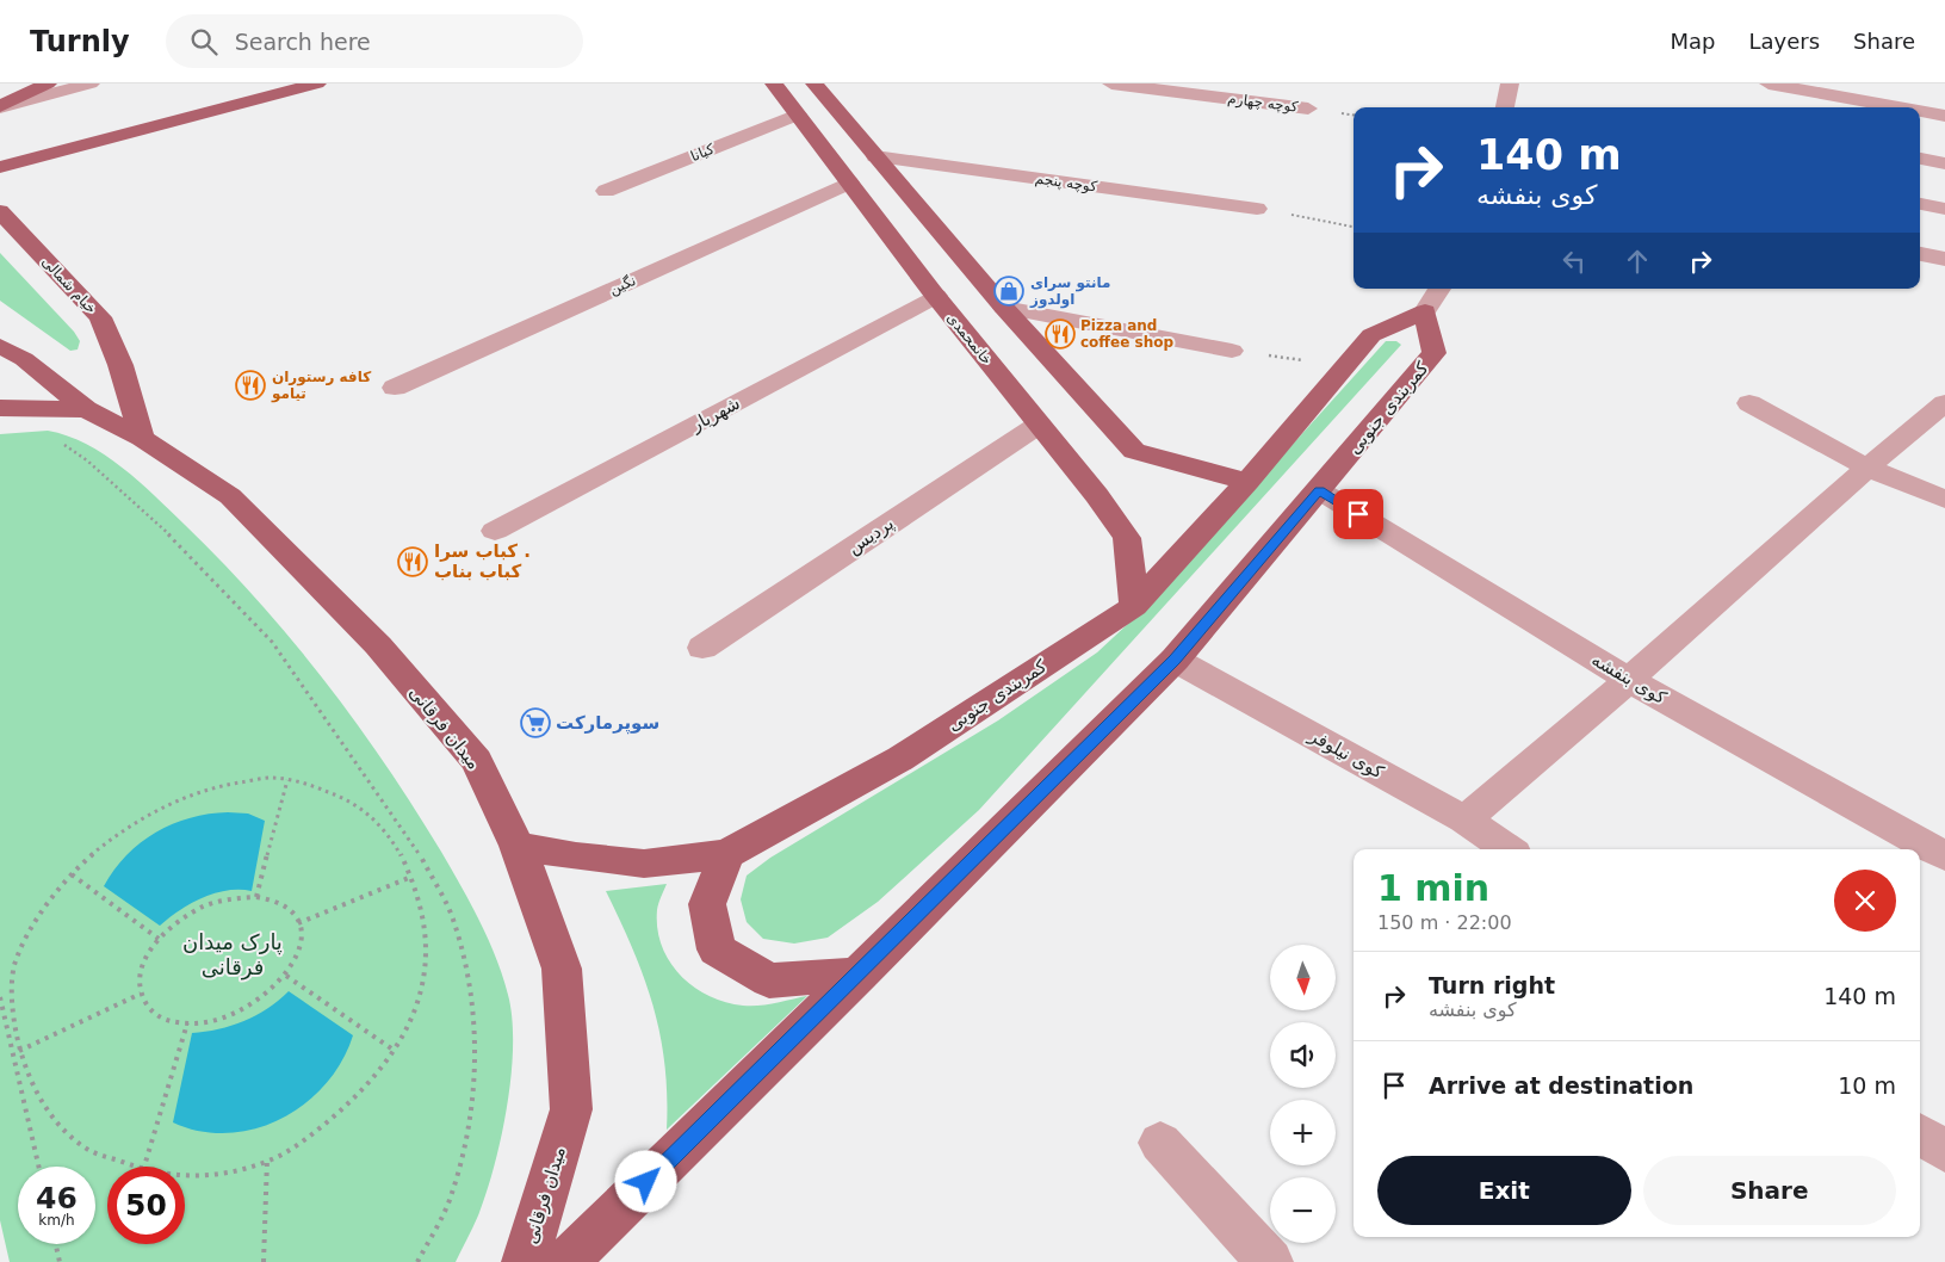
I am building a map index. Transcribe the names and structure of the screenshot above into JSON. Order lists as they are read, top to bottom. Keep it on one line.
{"streets":{"main road":["خیام شمالی","خانمحمدی","کمربندی جنوبی","میدان فرقانی"],"street":["کوچه چهارم","کیانا","کوچه پنجم","نگین","شهریار","پردیس","کوی بنفشه","کوی نیلوفر"]},"crossings":[["کیانا","خانمحمدی"],["خیام شمالی","میدان فرقانی"],["نگین","خانمحمدی"],["خانمحمدی","کمربندی جنوبی"],["خانمحمدی","شهریار"],["خانمحمدی","پردیس"],["کمربندی جنوبی","کوی بنفشه"],["کمربندی جنوبی","میدان فرقانی"],["کمربندی جنوبی","کوی نیلوفر"]],"parks":["پارک میدان فرقانی"],"places":{"shop":["مانتو سرای اولدوز"],"restaurant":["Pizza and coffee shop","کافه رستوران تیامو","کباب سرا . کباب بناب"],"supermarket":["سوپرمارکت"]},"north":"bottom","page":{"header":"Turnly","search":"Search here","nav":["Map","Layers","Share"],"turn":["140 m","کوی بنفشه"],"heading":["1 min","150 m · 22:00"],"map_buttons":["+","−"],"list":[{"name":"Turn right","note":"کوی بنفشه","value":"140 m"},{"name":"Arrive at destination","value":"10 m"}],"buttons":["Exit","Share"],"speed":"46 km/h","limit":"50"}}
